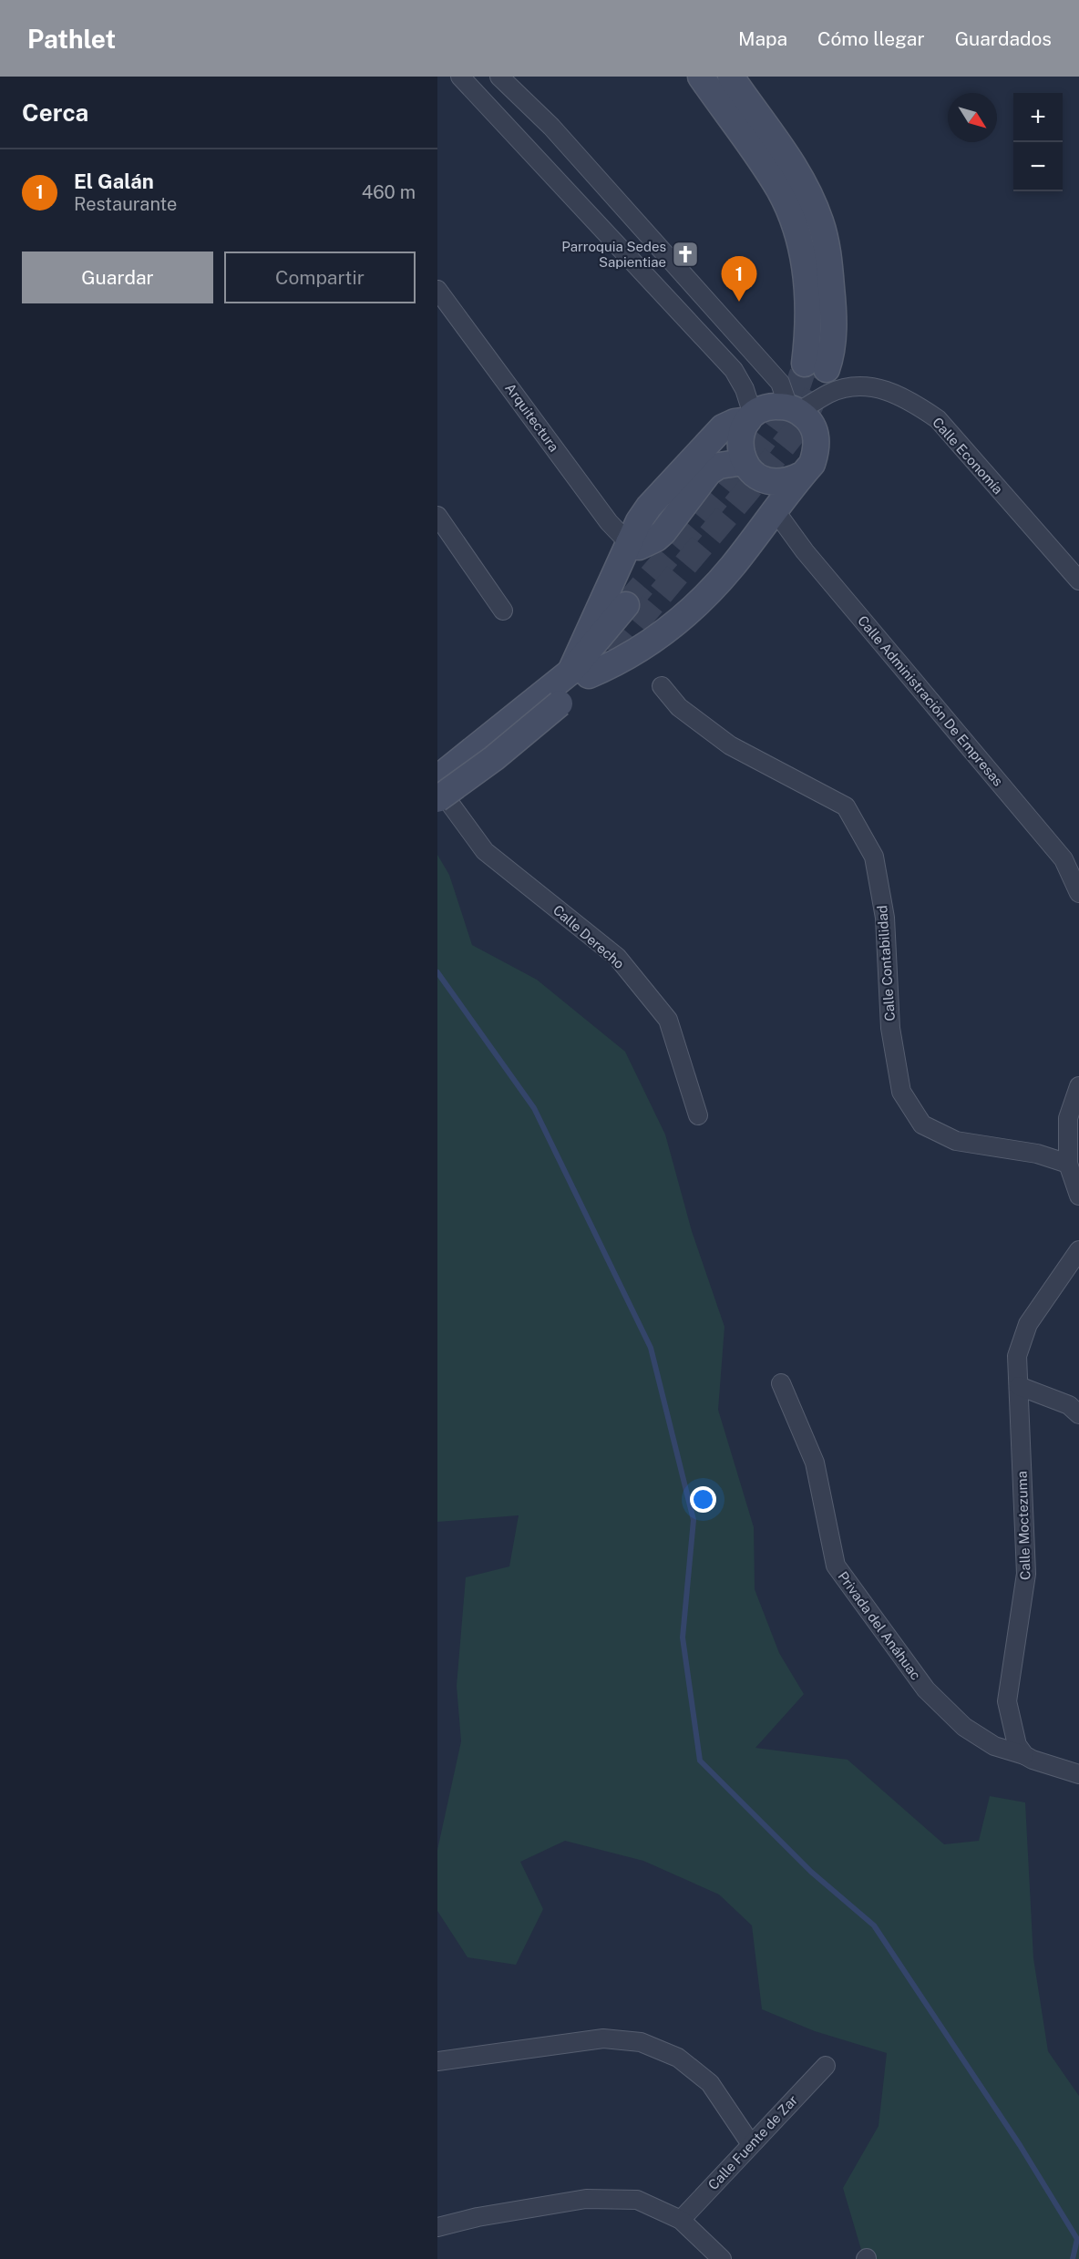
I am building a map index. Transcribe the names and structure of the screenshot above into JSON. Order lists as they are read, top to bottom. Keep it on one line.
{"streets":{"street":["Arquitectura","Calle Economía","Calle Administración De Empresas","Calle Derecho","Calle Contabilidad","Calle Moctezuma","Privada del Anáhuac","Calle Fuente de Zar"]},"crossings":[["Calle Moctezuma","Privada del Anáhuac"]],"places":{"church":["Parroquia Sedes Sapientiae"]},"north":"bottom right","page":{"header":"Pathlet","nav":["Mapa","Cómo llegar","Guardados"],"heading":"Cerca","map_buttons":["+","−"],"list":[{"mark":"1","name":"El Galán","note":"Restaurante","value":"460 m"}],"buttons":["Guardar","Compartir"],"pins":"1"}}
